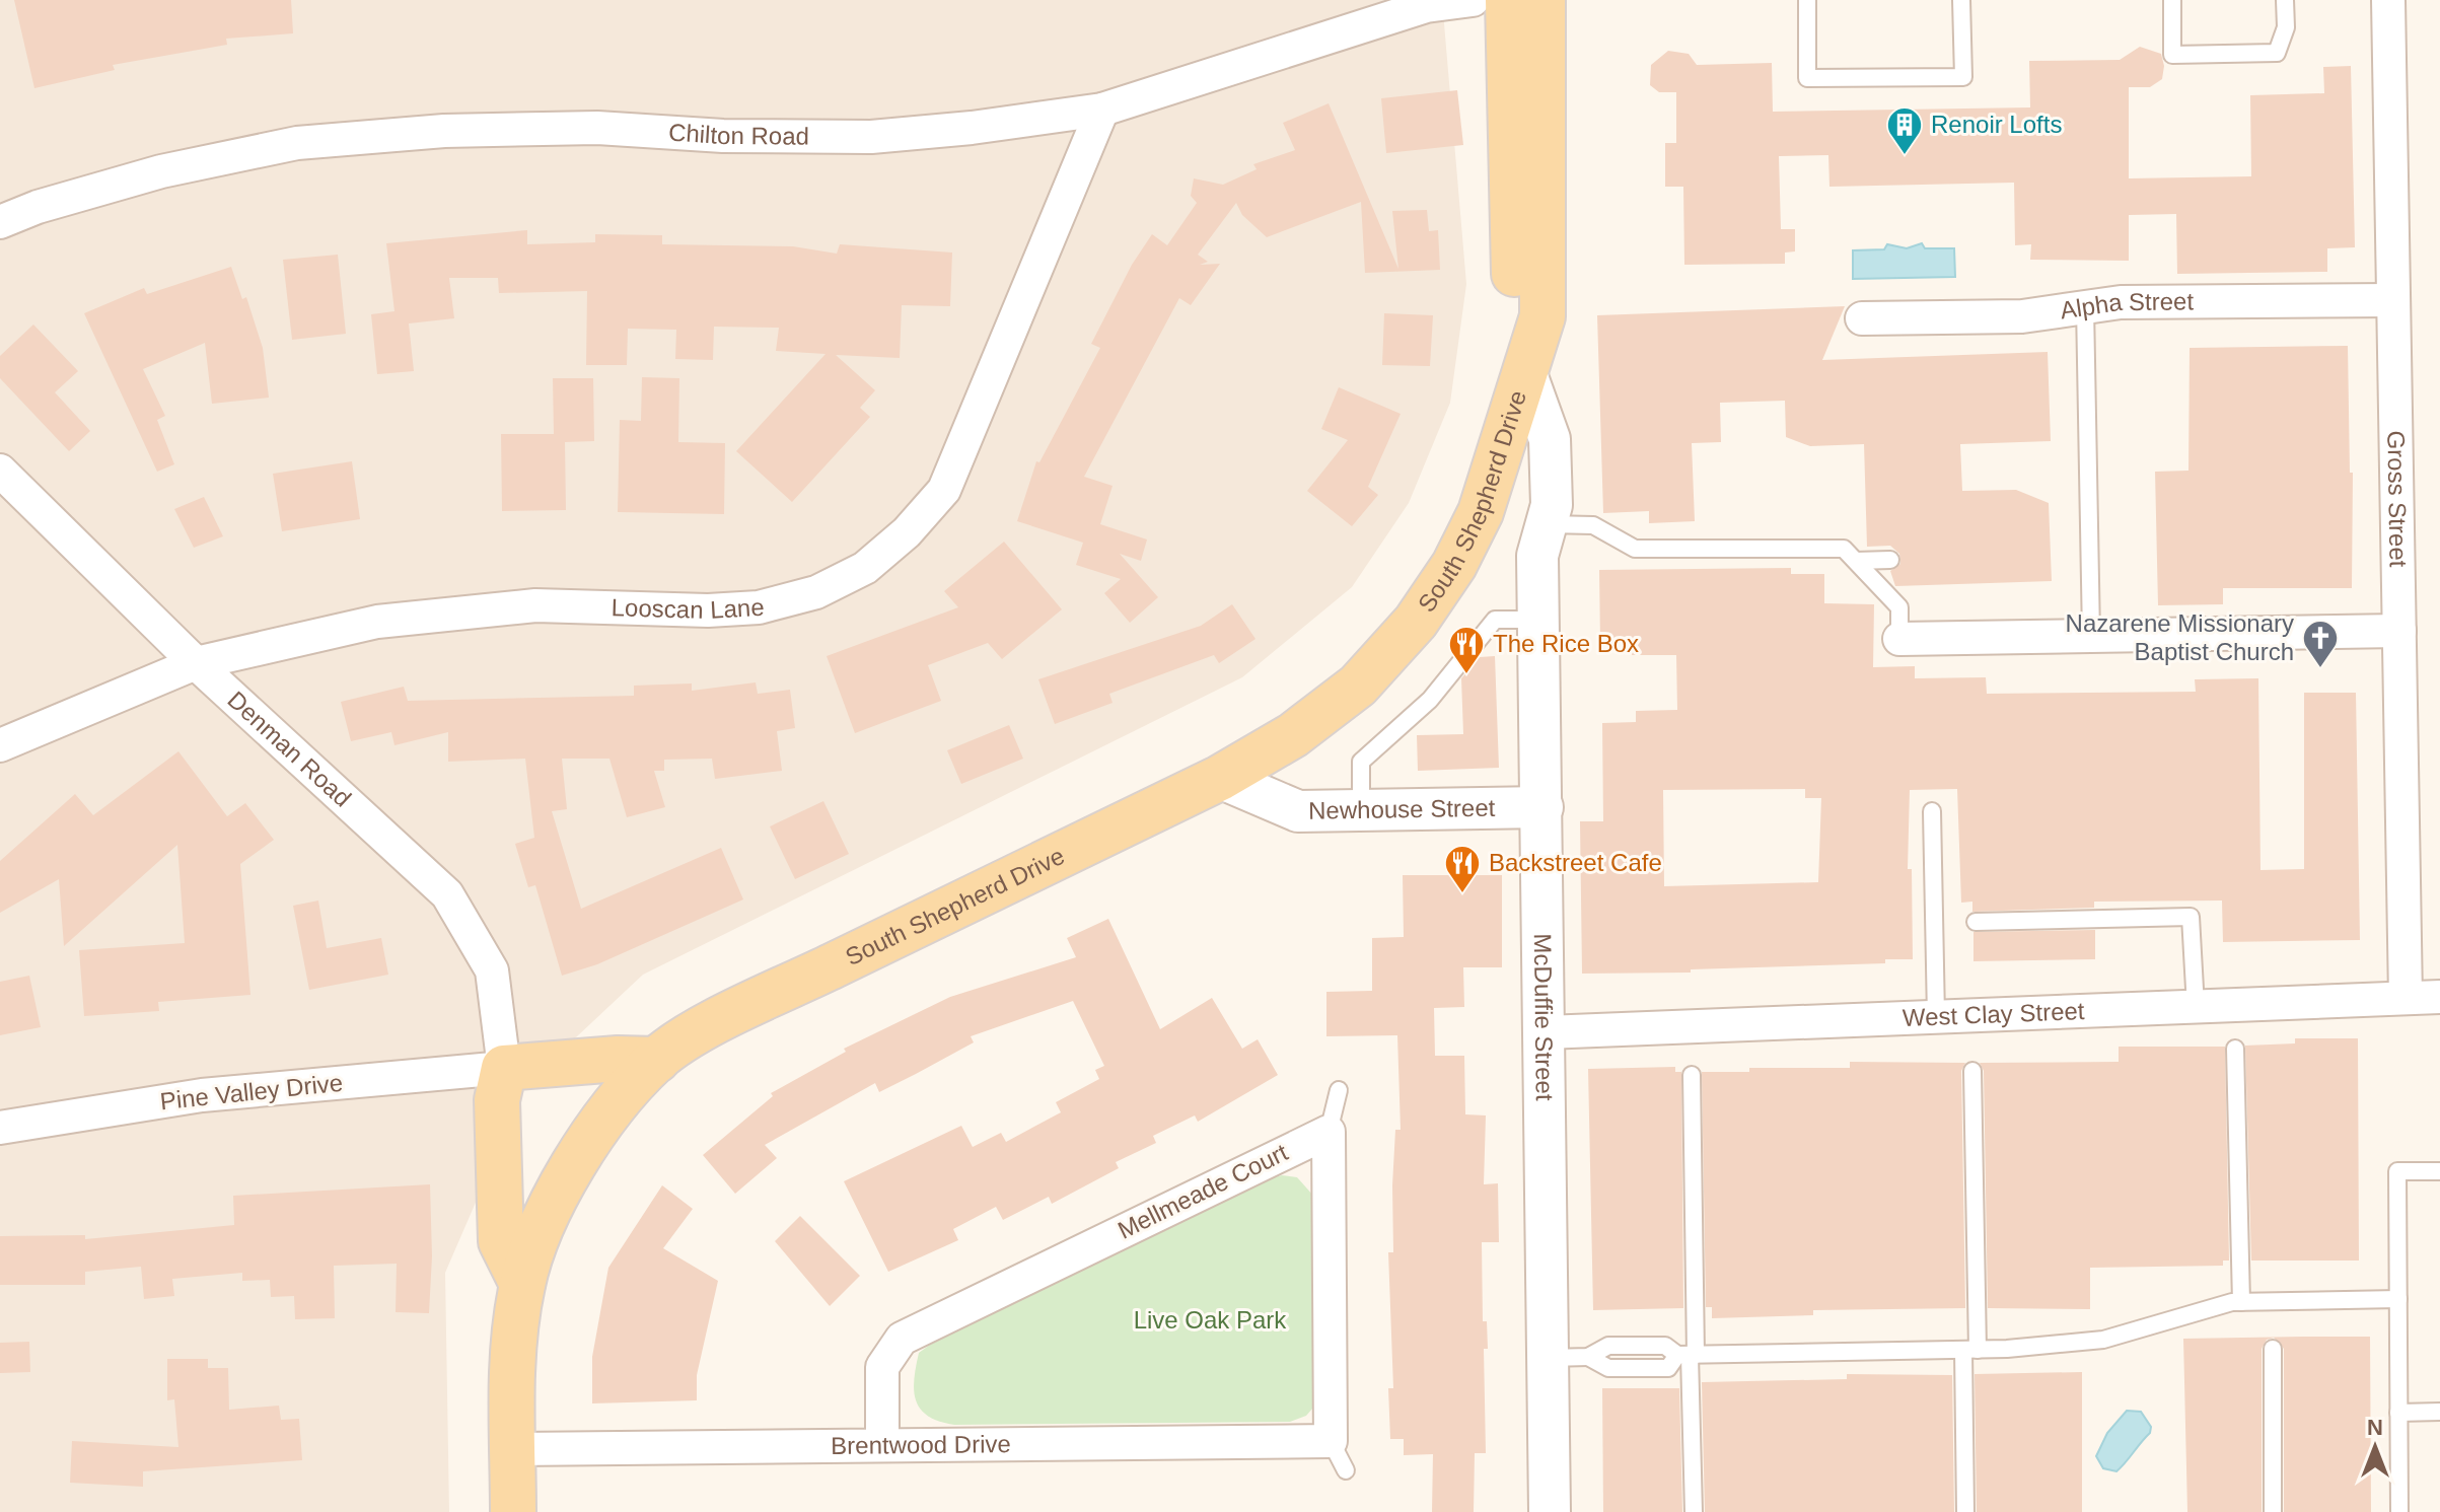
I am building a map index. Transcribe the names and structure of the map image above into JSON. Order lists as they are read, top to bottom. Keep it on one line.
{"streets":{"main road":["South Shepherd Drive"],"street":["Chilton Road","Alpha Street","Gross Street","Looscan Lane","Denman Road","Newhouse Street","West Clay Street","McDuffie Street","Pine Valley Drive","Mellmeade Court","Brentwood Drive"]},"crossings":[["Chilton Road","Looscan Lane"],["Alpha Street","Gross Street"],["Gross Street","West Clay Street"],["South Shepherd Drive","Newhouse Street"],["South Shepherd Drive","McDuffie Street"],["South Shepherd Drive","Brentwood Drive"],["Looscan Lane","Denman Road"],["Denman Road","Pine Valley Drive"],["Newhouse Street","McDuffie Street"],["West Clay Street","McDuffie Street"],["Mellmeade Court","Brentwood Drive"]],"parks":["Live Oak Park"],"places":{"building":["Renoir Lofts"],"church":["Nazarene Missionary Baptist Church"],"restaurant":["The Rice Box","Backstreet Cafe"]},"north":"top"}
